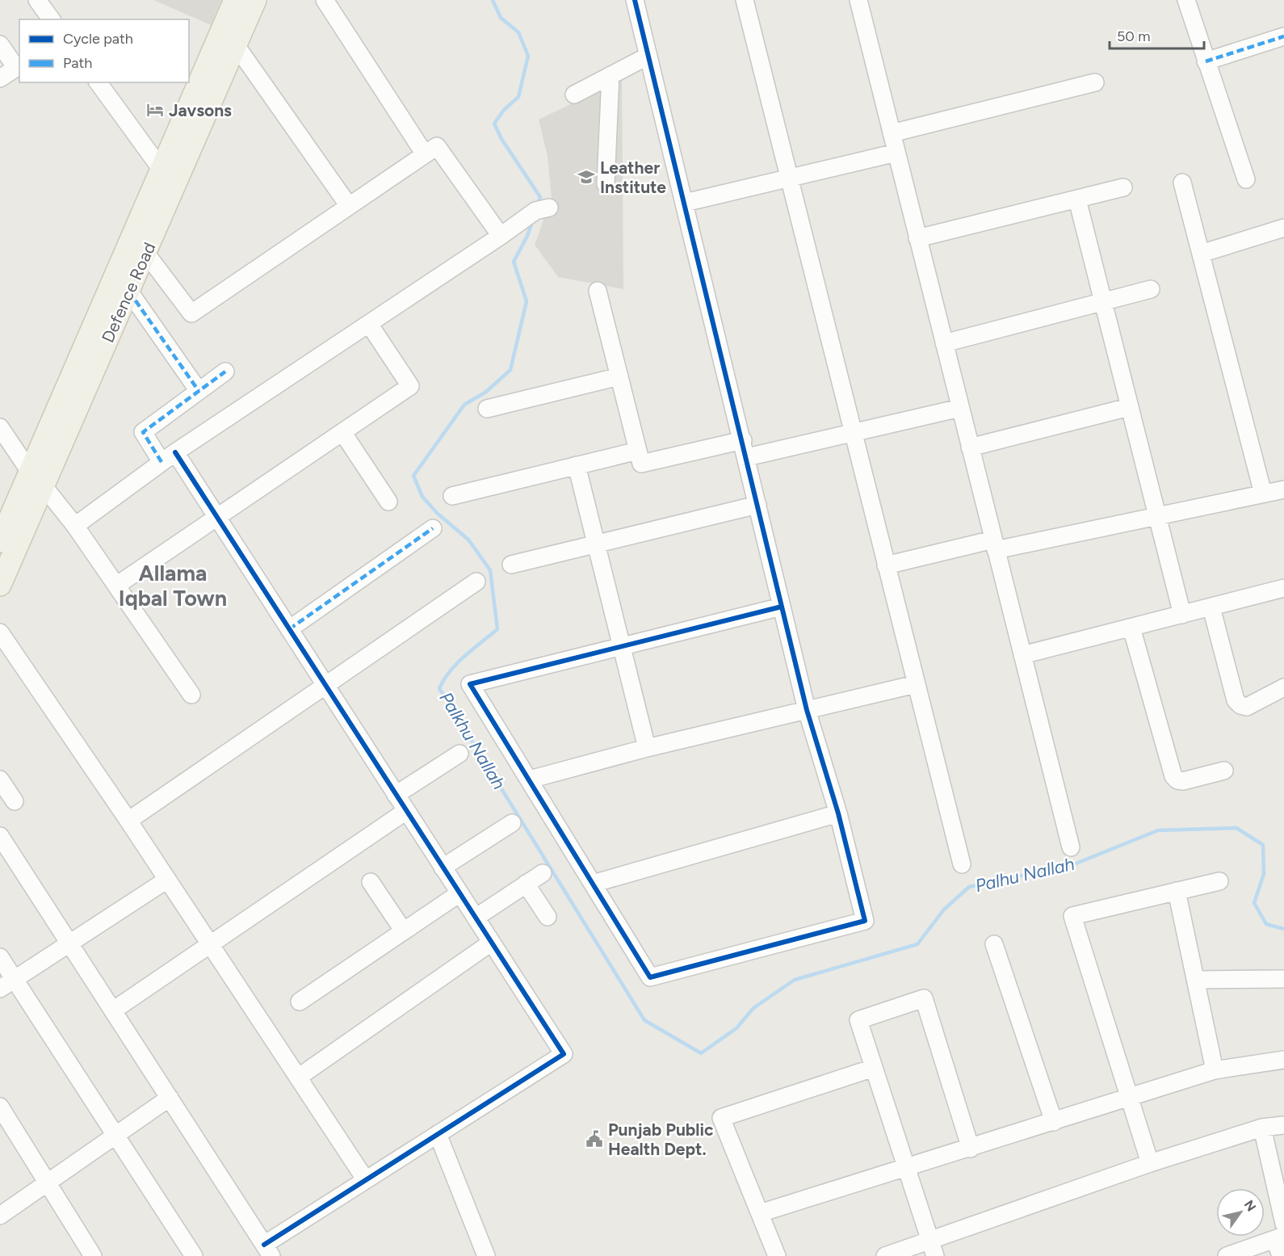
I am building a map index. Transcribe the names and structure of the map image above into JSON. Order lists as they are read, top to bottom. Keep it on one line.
{"streets":{"main road":["Defence Road"]},"districts":["Allama Iqbal Town"],"water":["Palkhu Nallah","Palhu Nallah"],"places":{"hotel":["Javsons"],"school or university":["Leather Institute"],"public building":["Punjab Public Health Dept."]},"legend":["Cycle path","Path"],"scale_bar":"50 m","north":"top right"}
